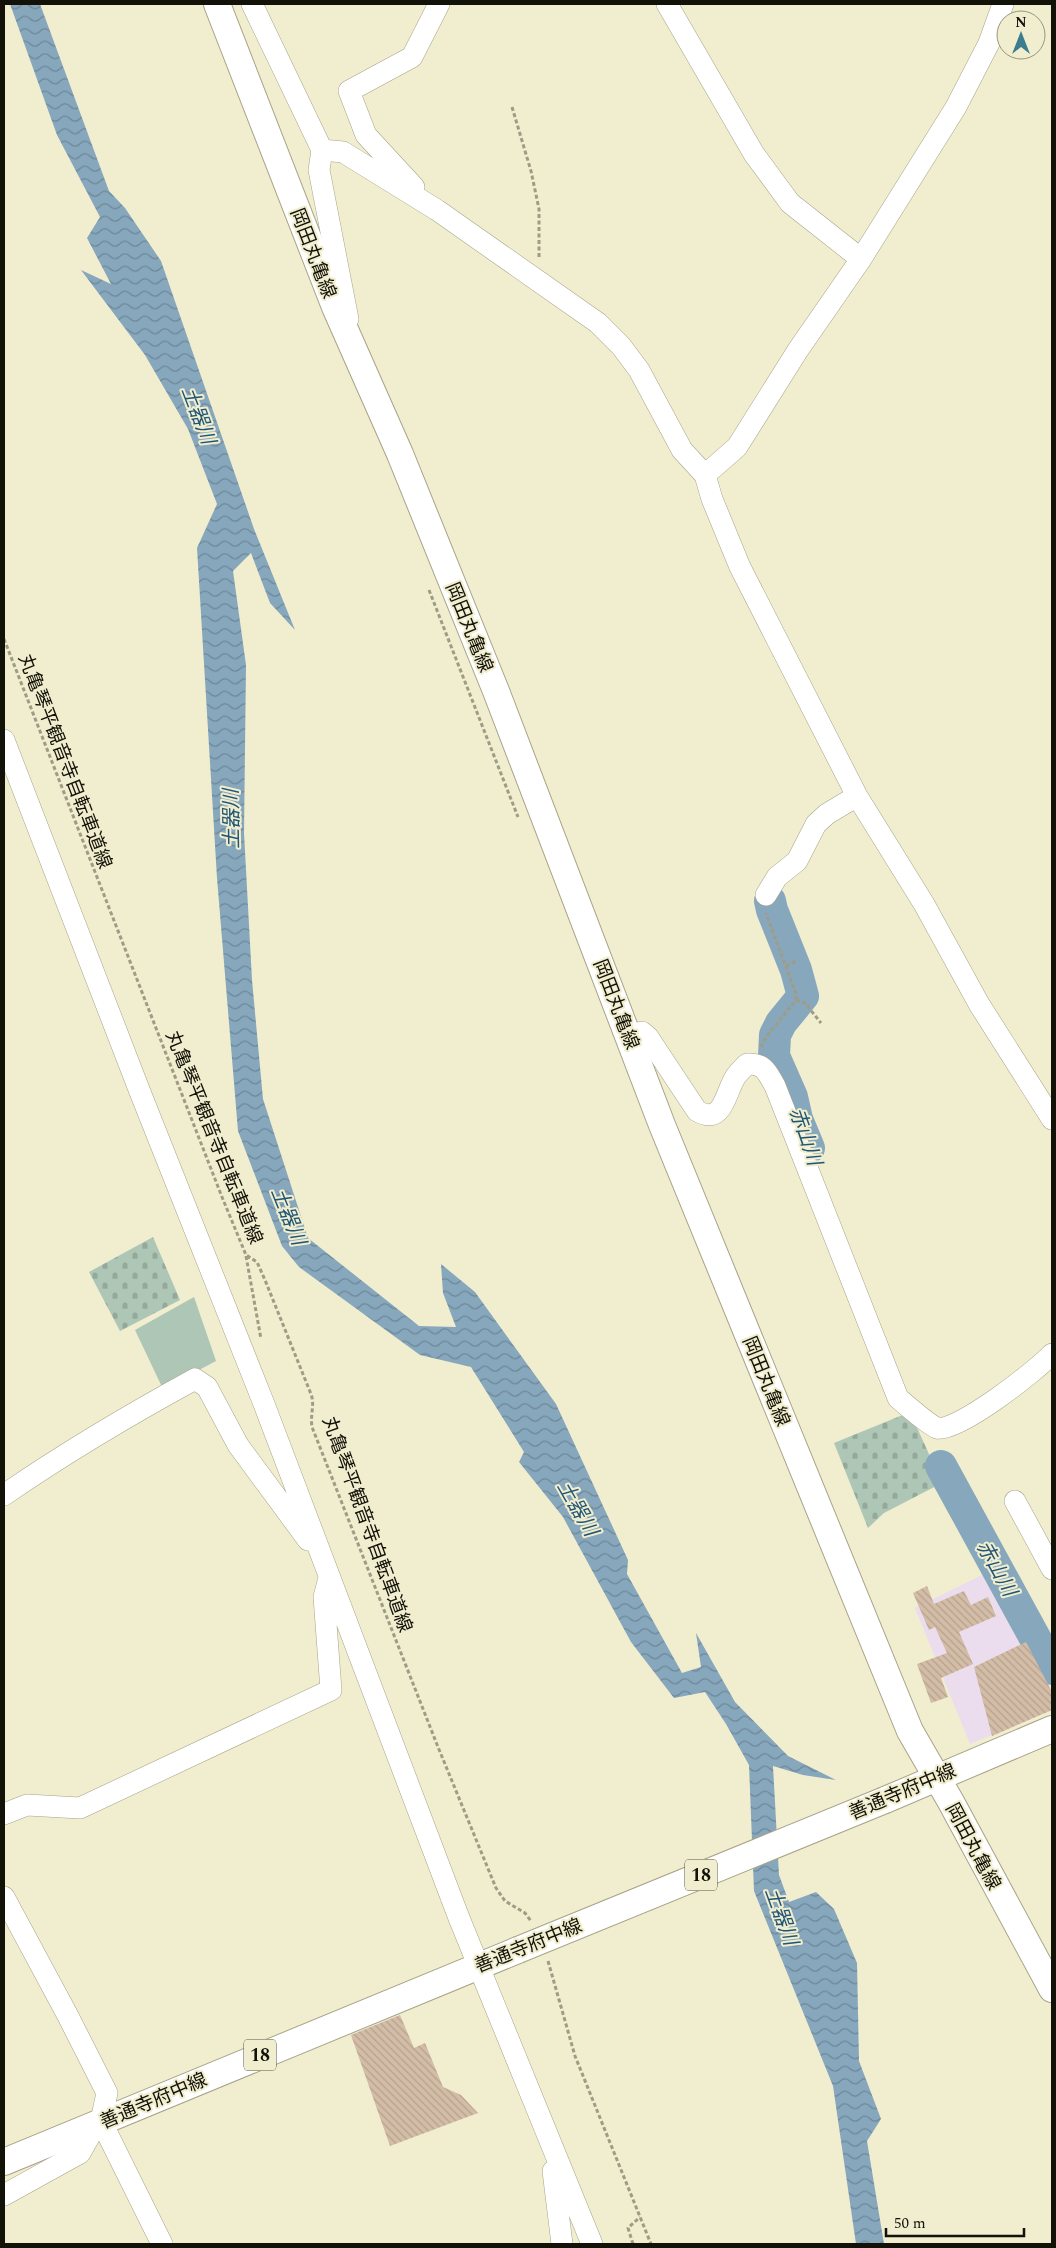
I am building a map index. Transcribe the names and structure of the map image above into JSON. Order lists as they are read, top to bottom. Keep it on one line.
{"streets":{"main road":["岡田丸亀線","善通寺府中線","18"],"path":["丸亀琴平観音寺自転車道線"]},"crossings":[["岡田丸亀線","善通寺府中線"]],"water":["土器川","赤山川"],"scale_bar":"50 m","north":"top"}
